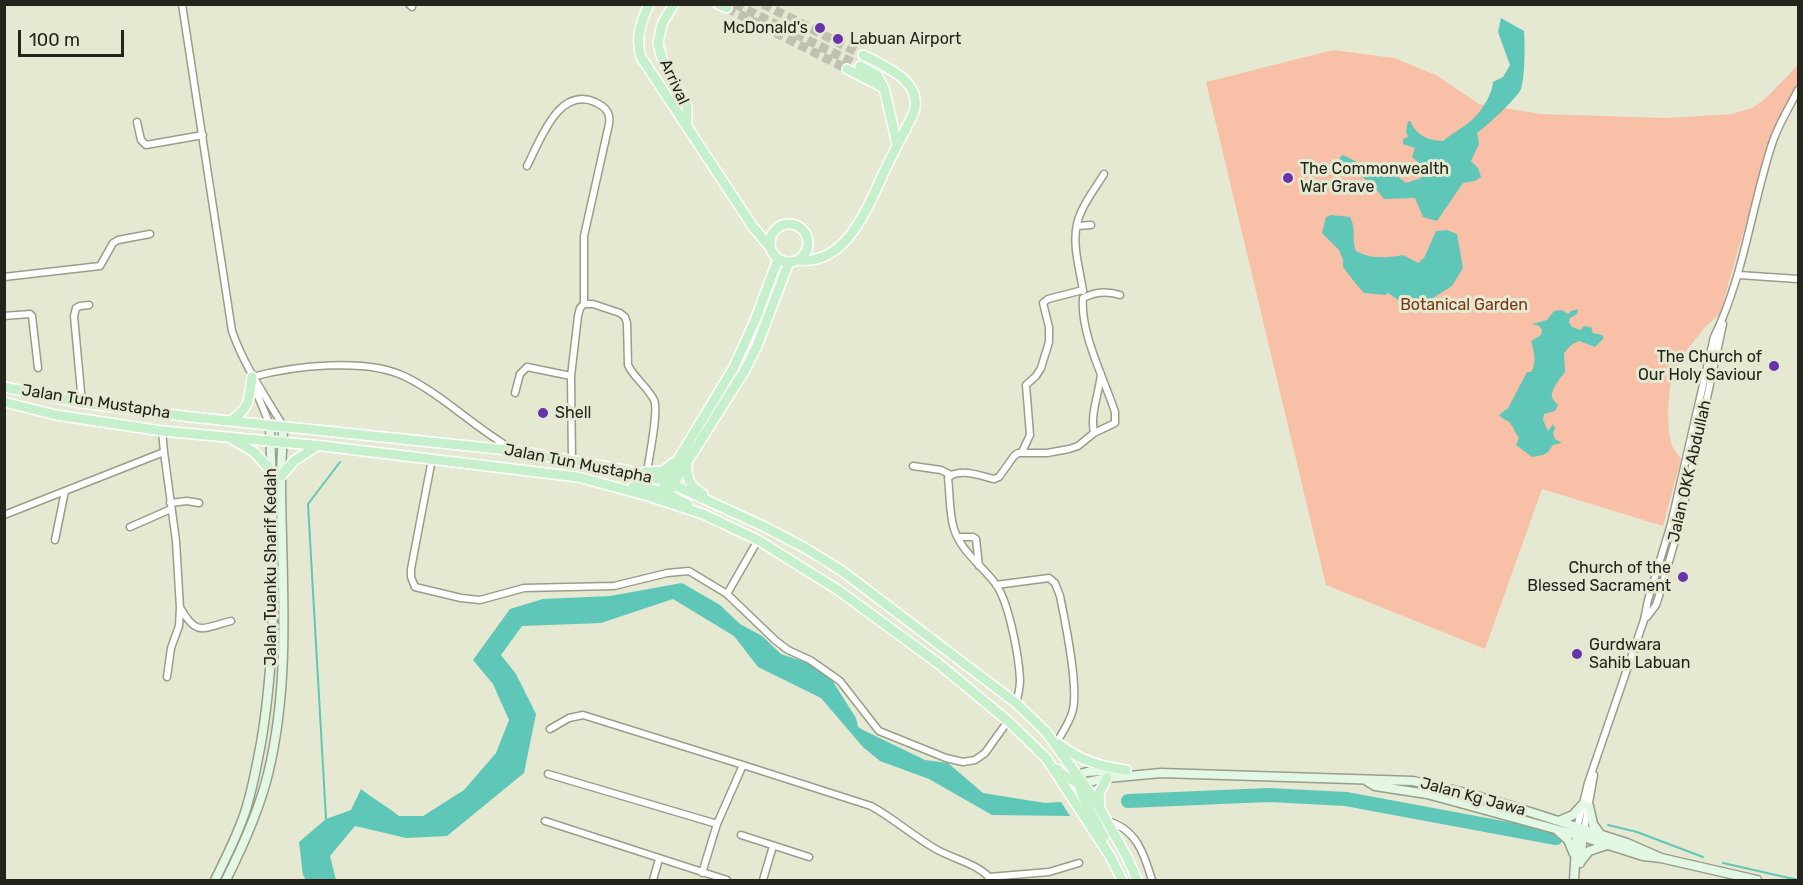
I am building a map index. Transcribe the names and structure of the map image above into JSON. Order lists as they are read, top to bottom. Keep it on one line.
{"streets":{"main road":["Arrival","Jalan Tun Mustapha","Jalan OKK Abdullah","Jalan Tuanku Sharif Kedah","Jalan Kg Jawa"]},"crossings":[["Jalan Tun Mustapha","Jalan Tuanku Sharif Kedah"],["Jalan Tun Mustapha","Jalan Kg Jawa"],["Jalan OKK Abdullah","Jalan Kg Jawa"]],"parks":["Botanical Garden"],"places":["McDonald's","Labuan Airport","The Commonwealth War Grave","The Church of Our Holy Saviour","Shell","Church of the Blessed Sacrament","Gurdwara Sahib Labuan"],"scale_bar":"100 m"}
